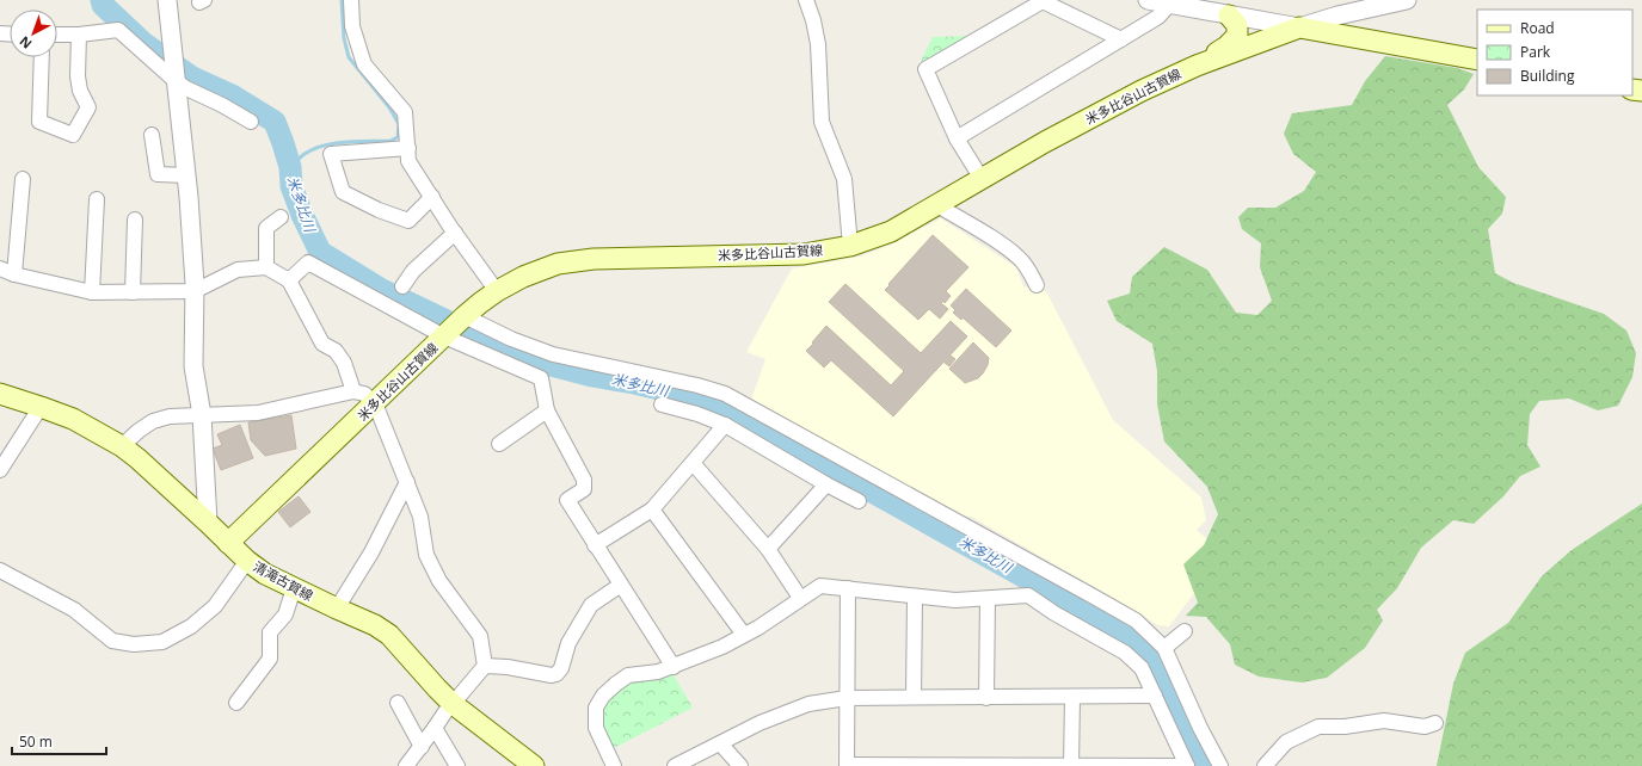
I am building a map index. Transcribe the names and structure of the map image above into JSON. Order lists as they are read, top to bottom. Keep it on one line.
{"streets":{"main road":["米多比谷山古賀線","清滝古賀線"]},"crossings":[["米多比谷山古賀線","清滝古賀線"]],"water":["米多比川"],"legend":["Road","Park","Building"],"scale_bar":"50 m","north":"bottom left"}
